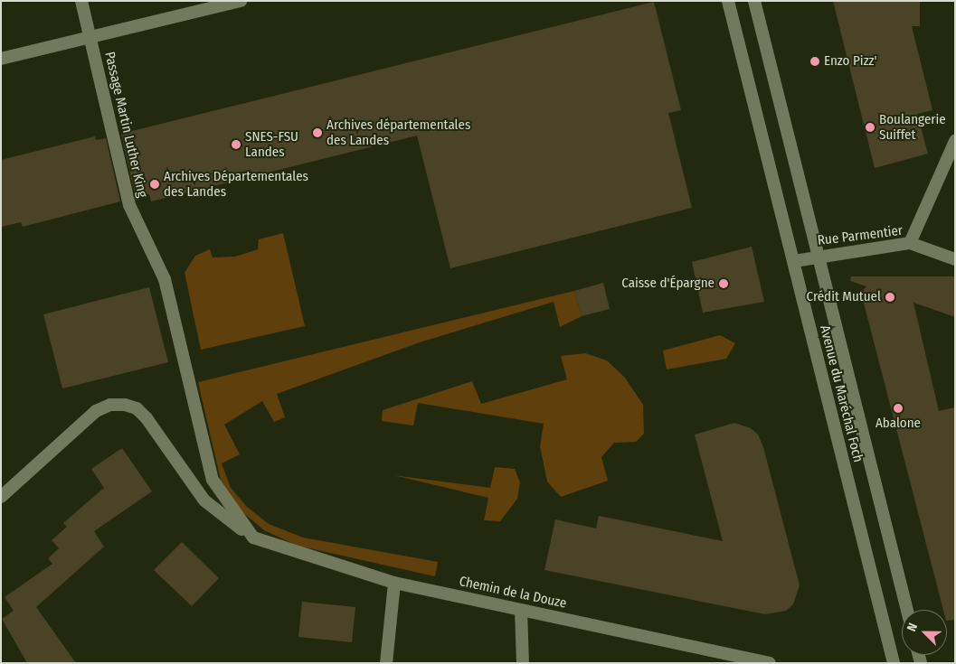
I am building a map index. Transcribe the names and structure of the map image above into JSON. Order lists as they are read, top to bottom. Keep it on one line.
{"streets":{"street":["Passage Martin Luther King","Rue Parmentier","Avenue du Maréchal Foch","Chemin de la Douze"]},"crossings":[["Passage Martin Luther King","Chemin de la Douze"],["Rue Parmentier","Avenue du Maréchal Foch"]],"places":["Enzo Pizz'","Boulangerie Suiffet","Archives départementales des Landes","SNES-FSU Landes","Archives Départementales des Landes","Caisse d'Épargne","Crédit Mutuel","Abalone"],"north":"top left"}
